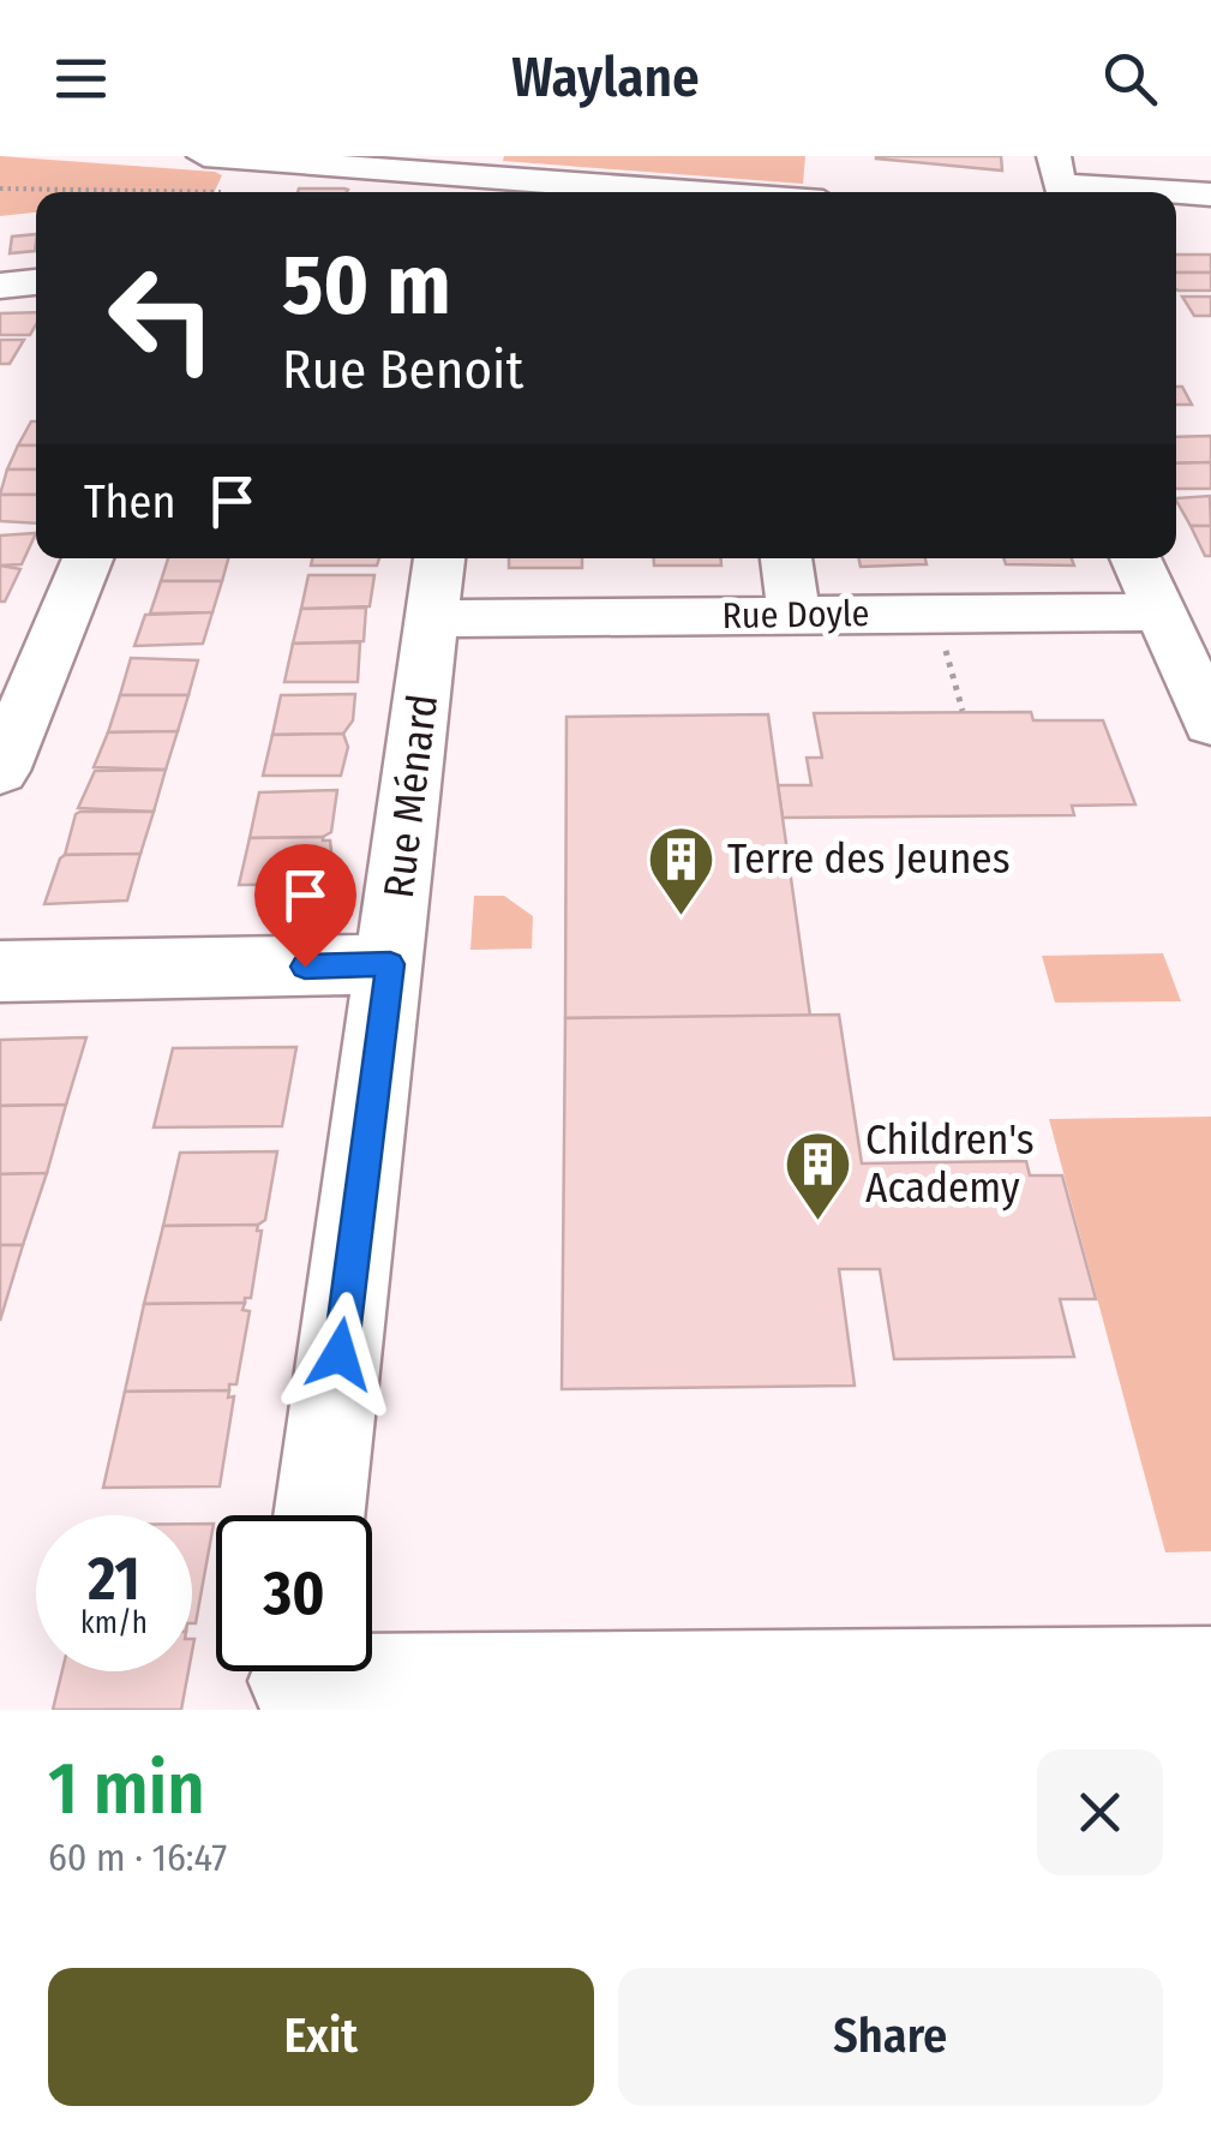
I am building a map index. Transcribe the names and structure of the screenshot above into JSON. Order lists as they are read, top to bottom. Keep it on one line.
{"streets":{"street":["Rue Doyle","Rue Ménard"]},"crossings":[["Rue Doyle","Rue Ménard"]],"places":{"building":["Terre des Jeunes","Children's Academy"]},"page":{"header":"Waylane","turn":["50 m","Rue Benoit"],"then":"Then","speed":"21 km/h","limit":"30","heading":["1 min","60 m · 16:47"],"buttons":["Exit","Share"]}}
